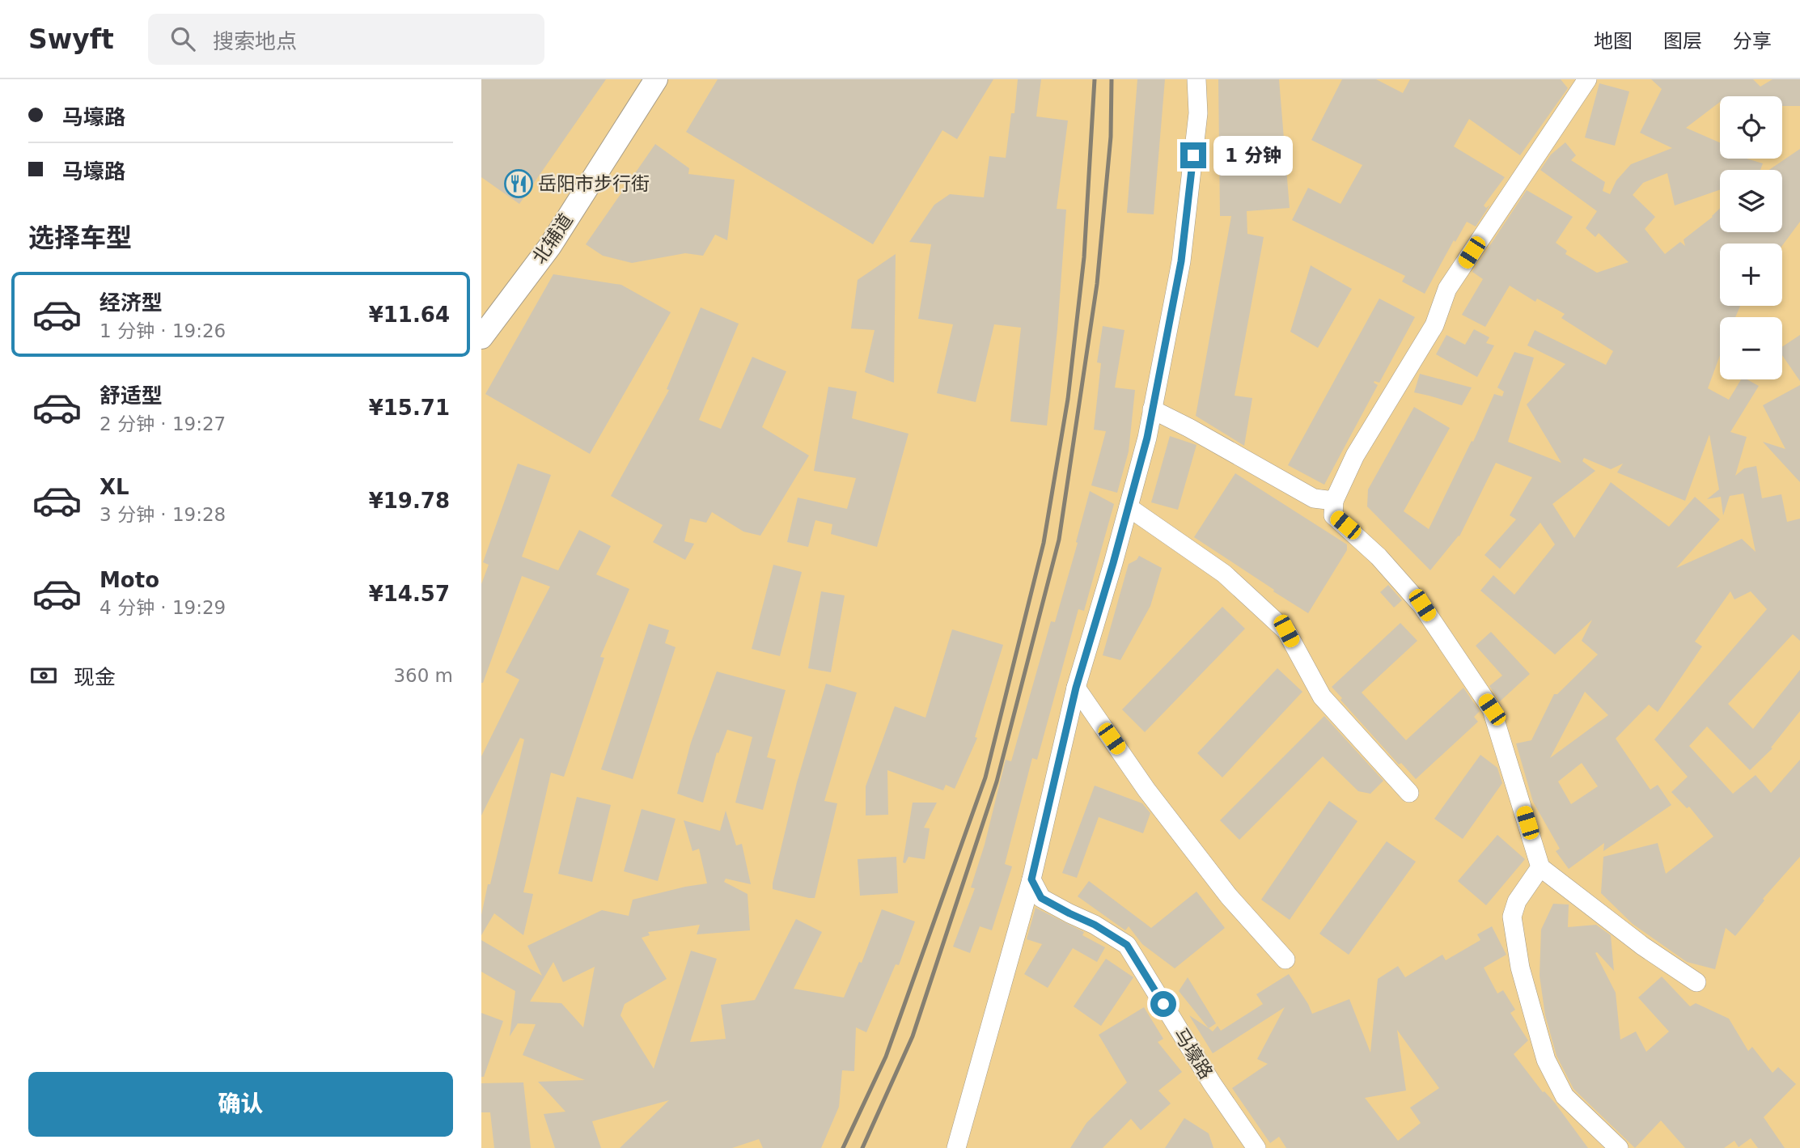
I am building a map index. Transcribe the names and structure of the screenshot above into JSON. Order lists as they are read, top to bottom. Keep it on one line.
{"streets":{"main road":["北辅道"],"street":["马壕路"]},"places":{"restaurant":["岳阳市步行街"]},"page":{"header":"Swyft","search":"搜索地点","nav":["地图","图层","分享"],"banner":["马壕路","马壕路"],"map_buttons":["+","−"],"bubble":"1 分钟","heading":"选择车型","list":[{"name":"经济型","note":"1 分钟 · 19:26","value":"¥11.64"},{"name":"舒适型","note":"2 分钟 · 19:27","value":"¥15.71"},{"name":"XL","note":"3 分钟 · 19:28","value":"¥19.78"},{"name":"Moto","note":"4 分钟 · 19:29","value":"¥14.57"}],"pay":["现金","360 m"],"buttons":"确认"}}
